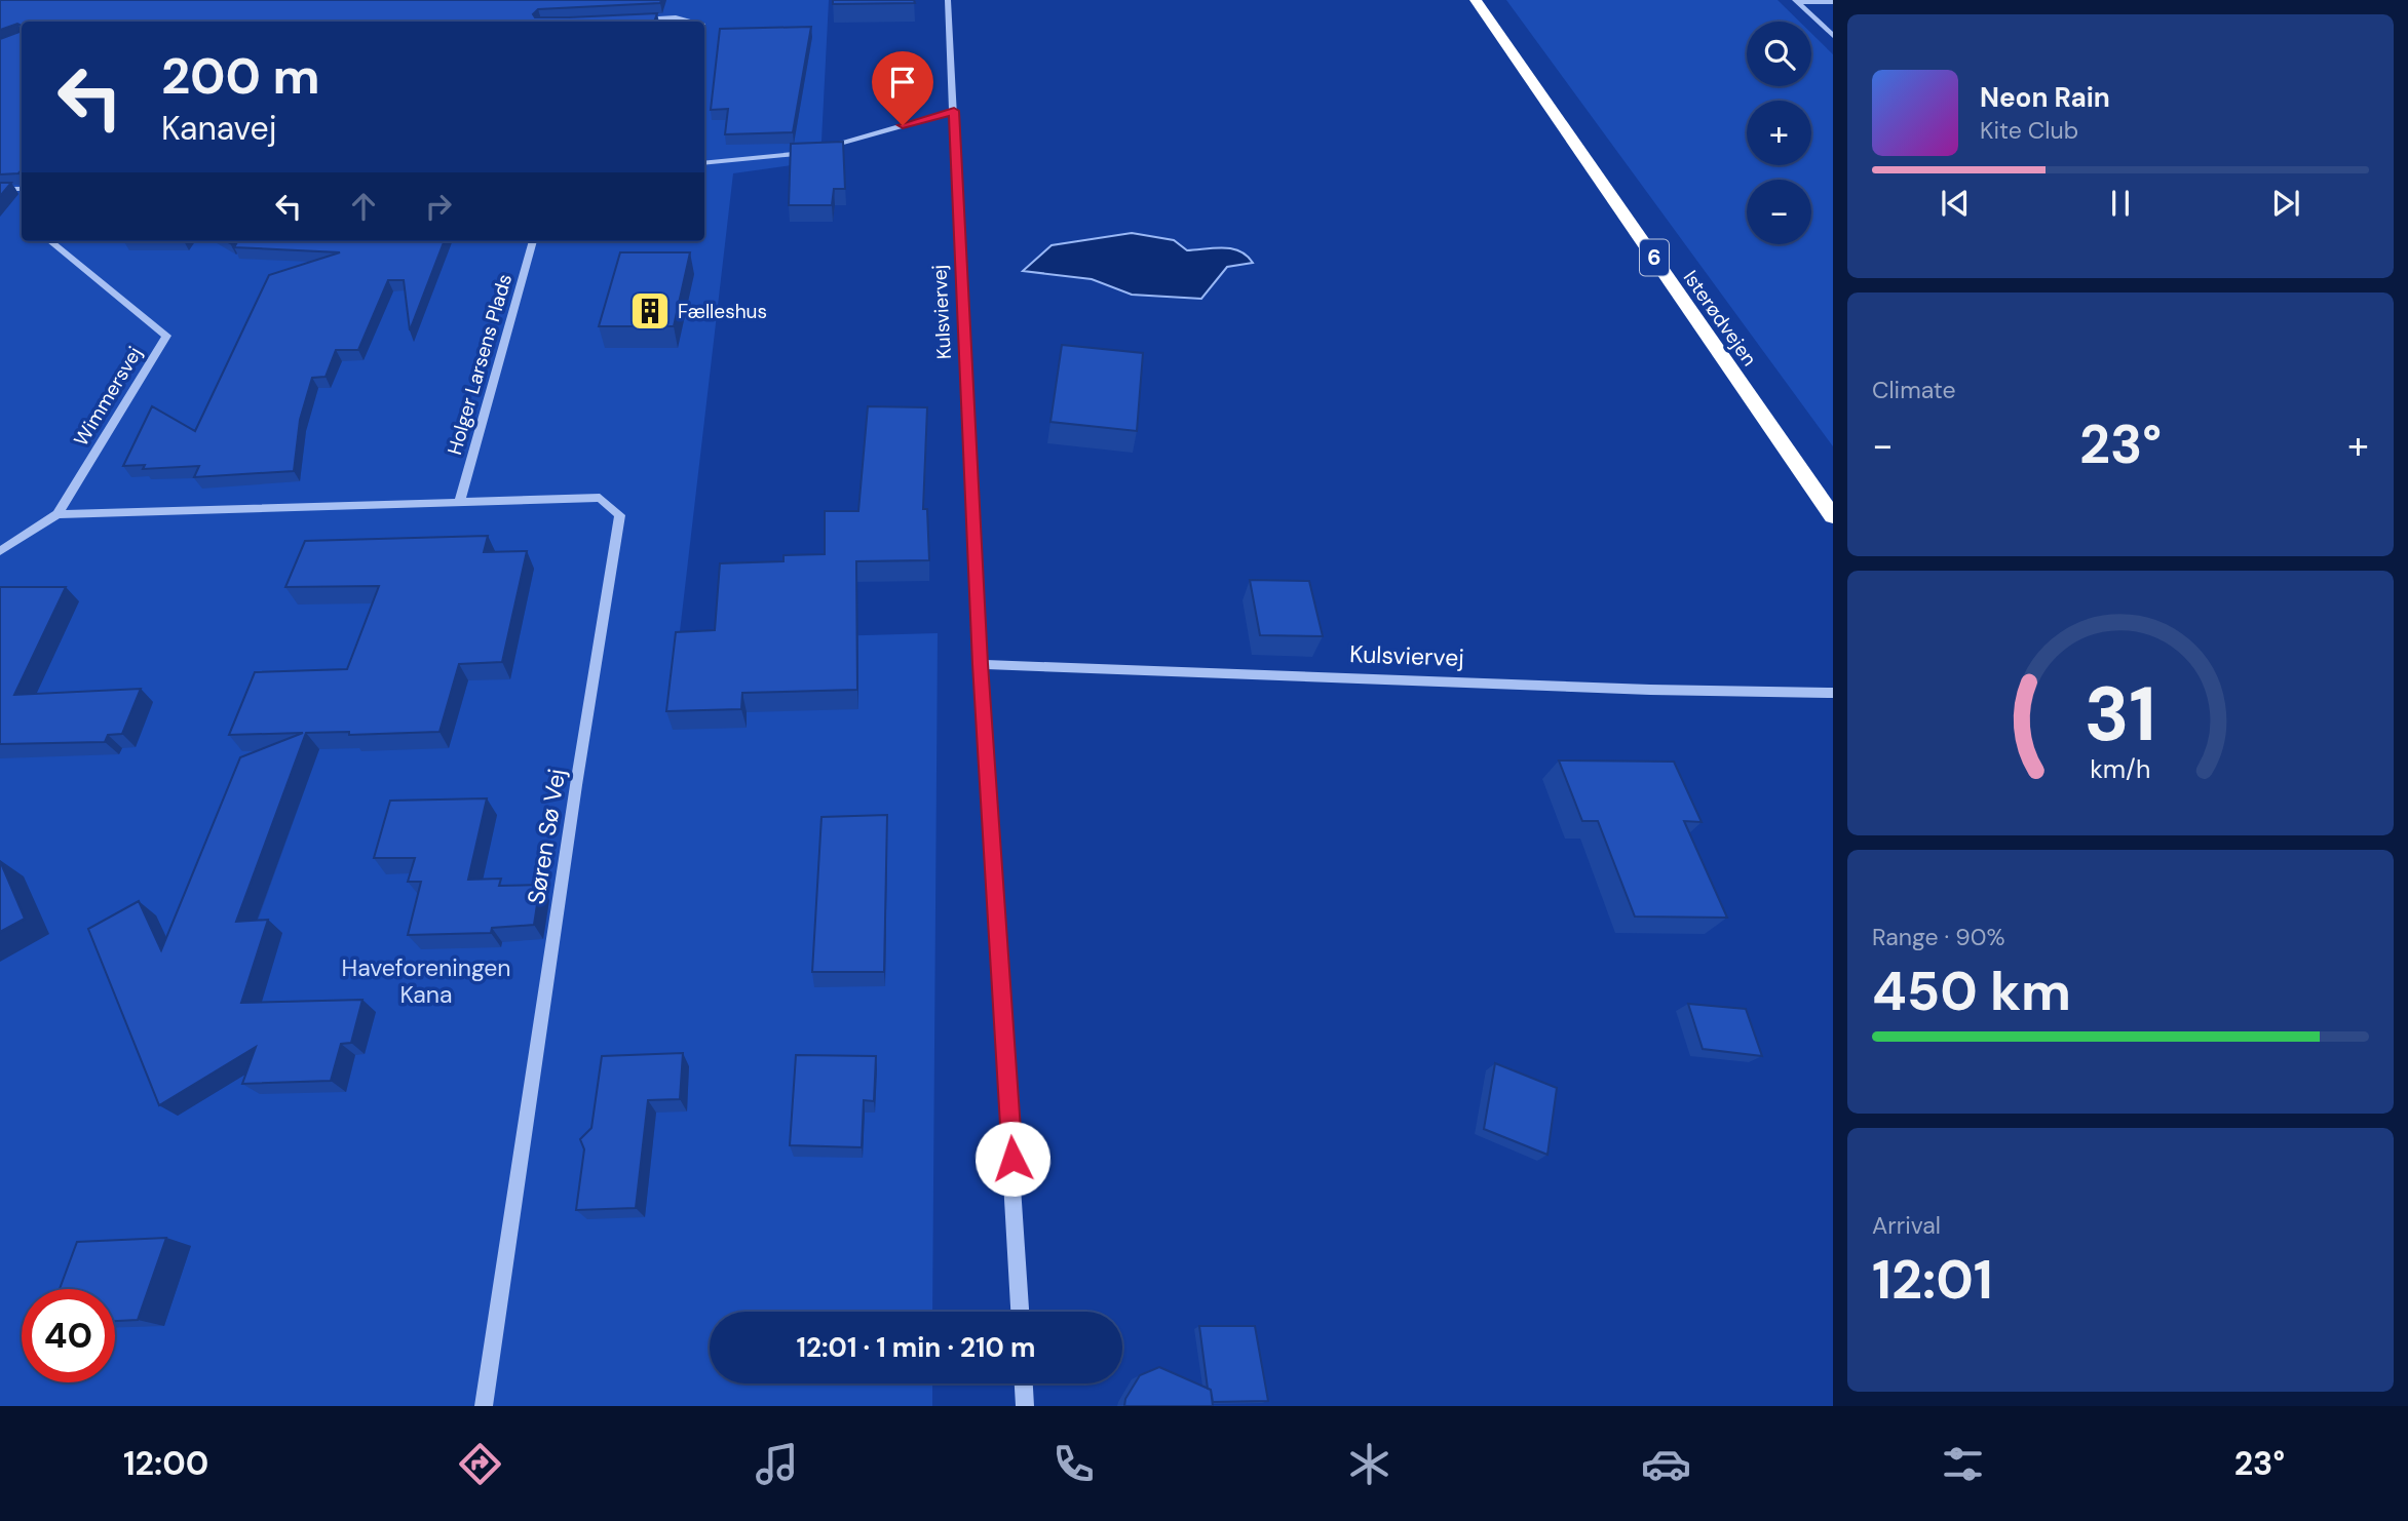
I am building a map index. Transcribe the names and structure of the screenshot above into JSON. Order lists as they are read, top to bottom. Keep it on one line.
{"streets":{"highway":["6","Isterødvejen"],"street":["Kulsviervej","Holger Larsens Plads","Wimmersvej","Søren Sø Vej"]},"crossings":[["Holger Larsens Plads","Søren Sø Vej"],["Wimmersvej","Søren Sø Vej"]],"parks":["Haveforeningen Kana"],"places":{"building":["Fælleshus"]},"page":{"map_buttons":["+","−"],"turn":["200 m","Kanavej"],"song":["Neon Rain","Kite Club"],"tile":["Climate",["Range · 90%","450 km"],["Arrival","12:01"]],"heat":["−","23°","+"],"limit":"40","trip":"12:01 · 1 min · 210 m","tabs":["12:00","23°"],"gauge":["31","km/h"]}}
